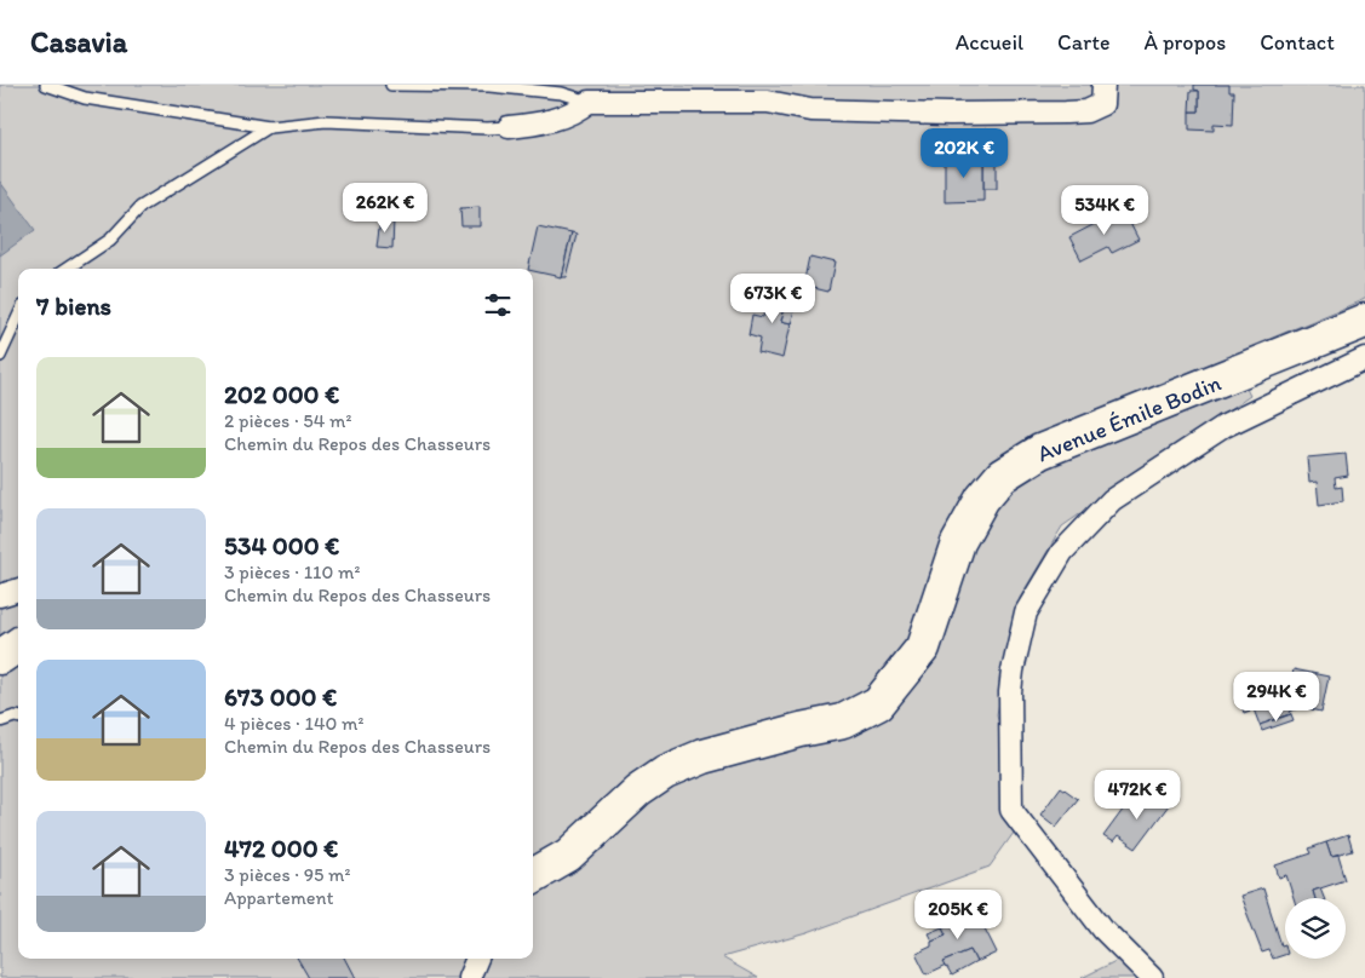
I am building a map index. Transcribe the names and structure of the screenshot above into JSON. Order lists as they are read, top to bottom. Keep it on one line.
{"streets":{"main road":["Avenue Émile Bodin"]},"page":{"header":"Casavia","nav":["Accueil","Carte","À propos","Contact"],"price":["202K €","262K €","534K €","673K €","294K €","472K €","205K €"],"heading":"7 biens","list":[{"name":"202 000 €","note":"2 pièces · 54 m² · Chemin du Repos des Chasseurs"},{"name":"534 000 €","note":"3 pièces · 110 m² · Chemin du Repos des Chasseurs"},{"name":"673 000 €","note":"4 pièces · 140 m² · Chemin du Repos des Chasseurs"},{"name":"472 000 €","note":"3 pièces · 95 m² · Appartement"}]}}
